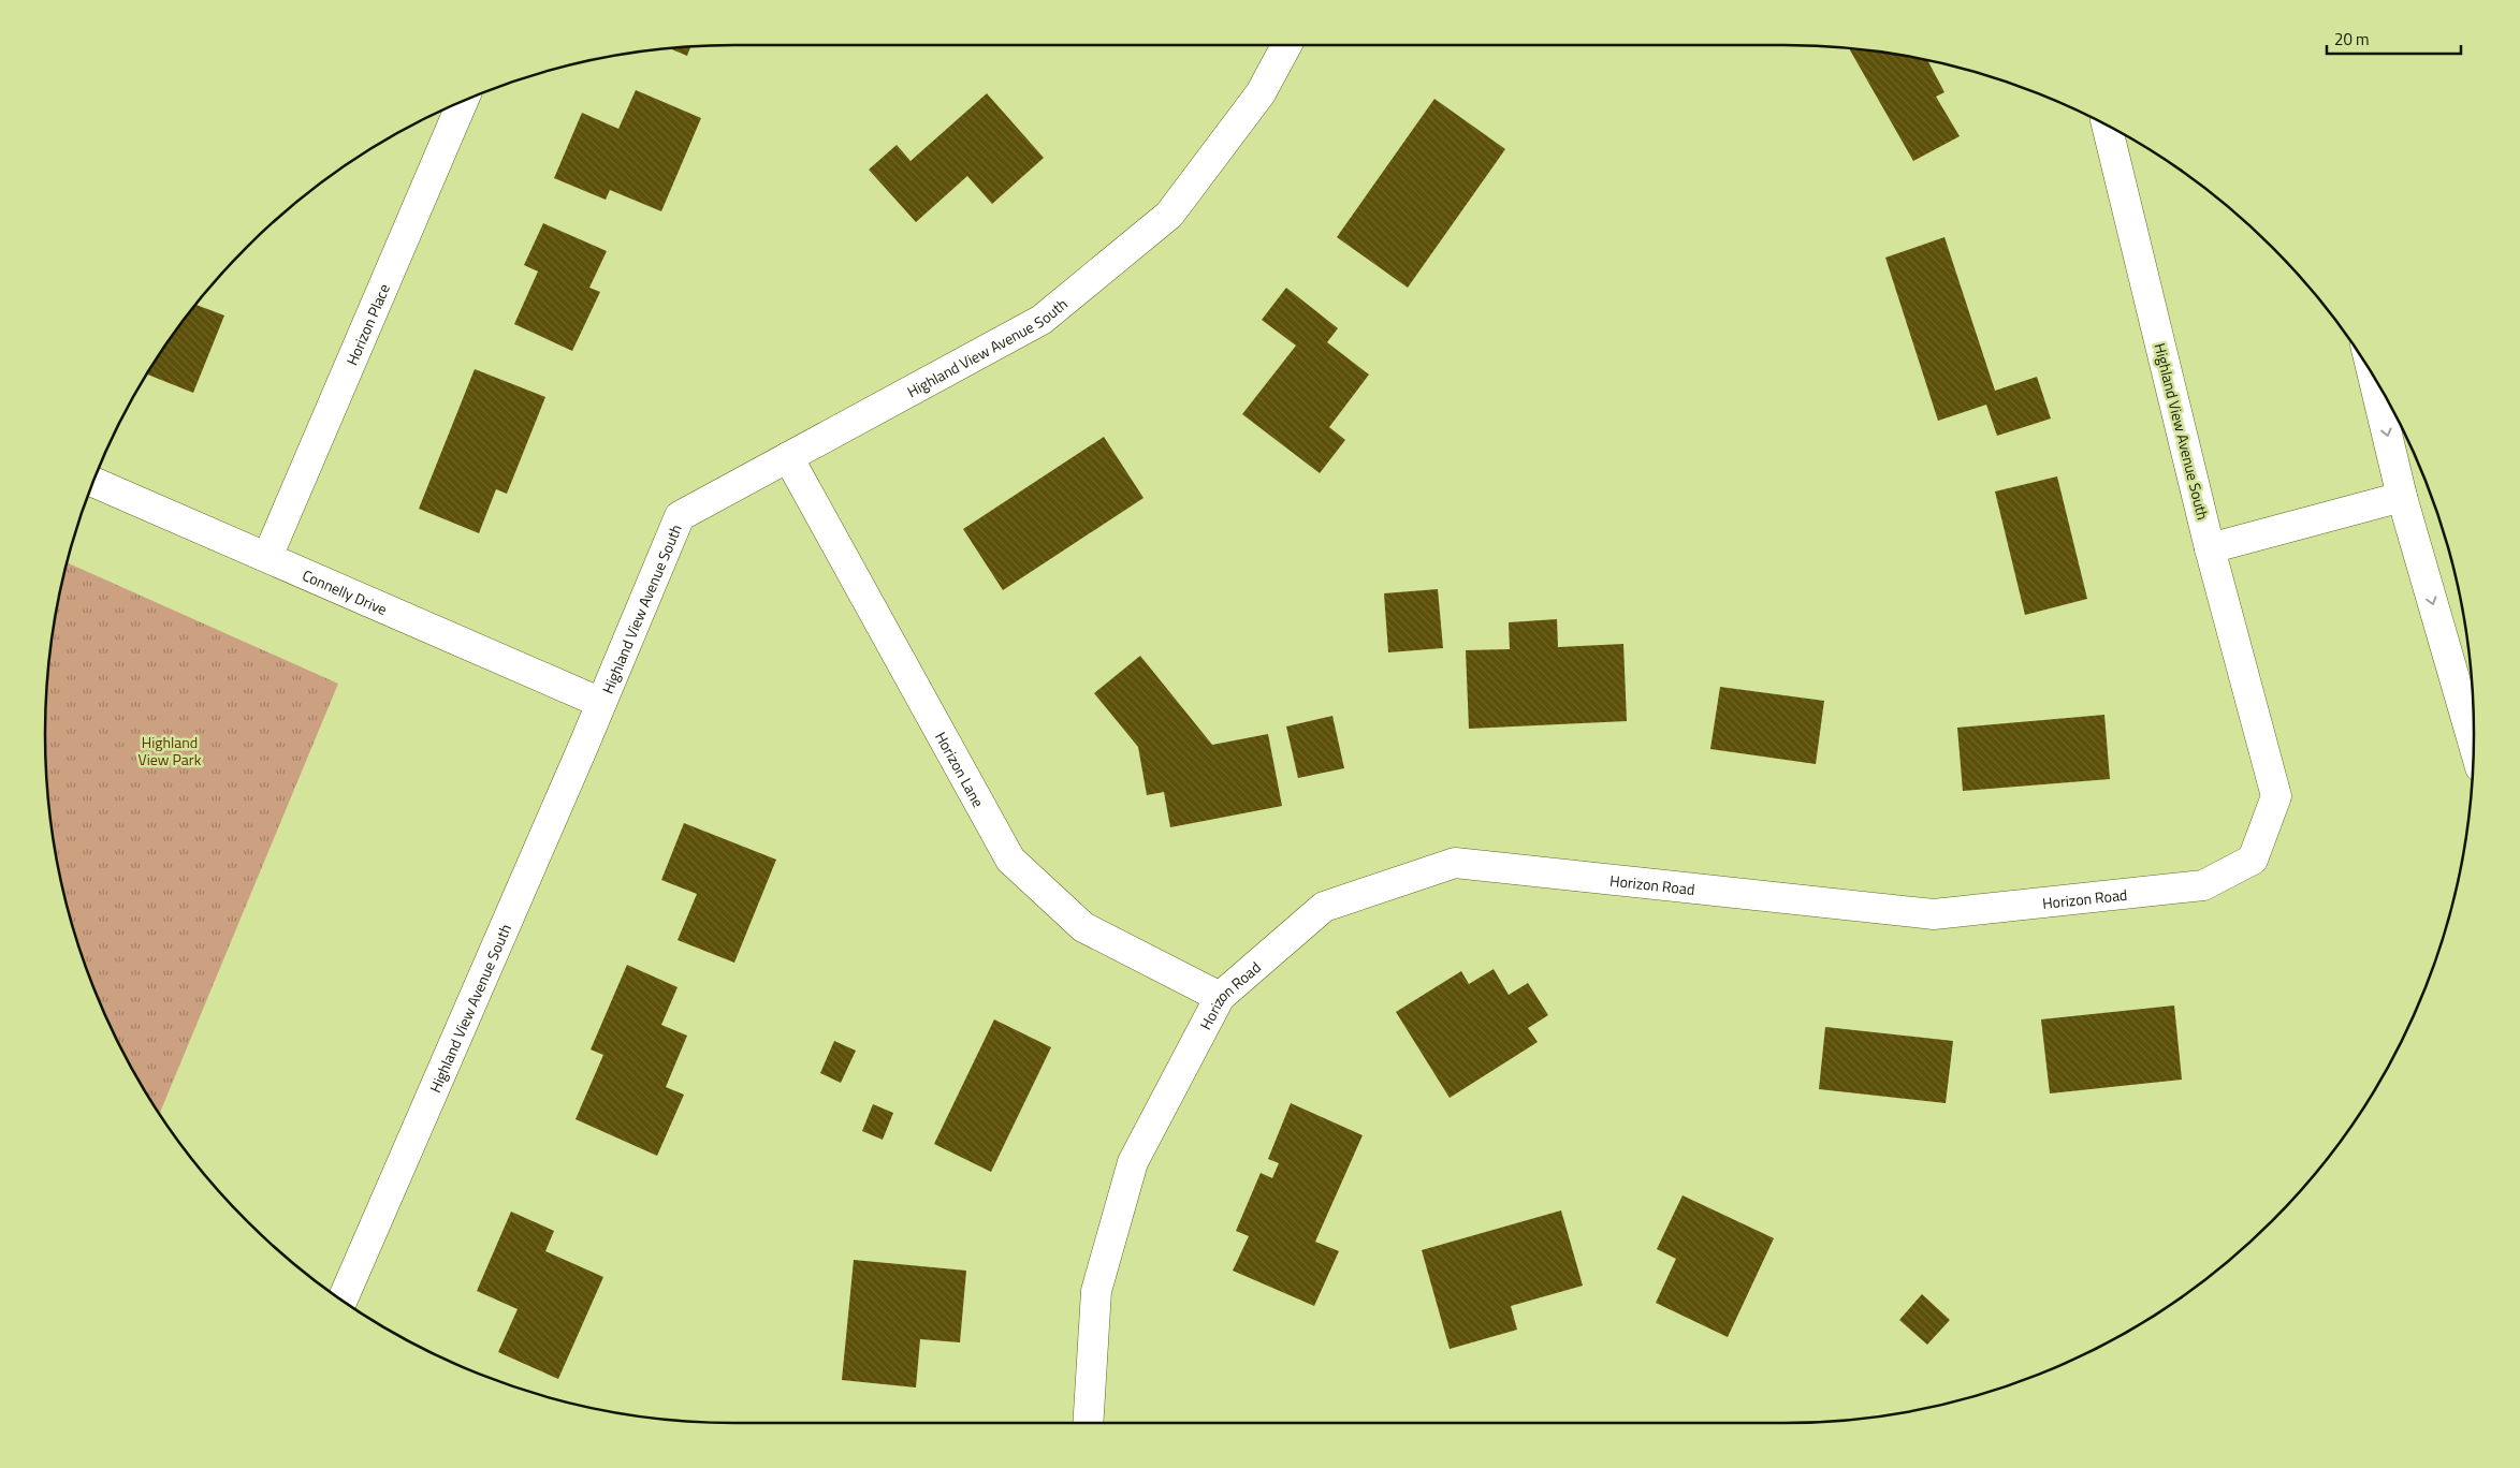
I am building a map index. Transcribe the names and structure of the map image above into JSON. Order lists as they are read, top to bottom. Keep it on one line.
{"streets":{"main road":["Horizon Place","Highland View Avenue South","Connelly Drive","Horizon Lane","Horizon Road"]},"crossings":[["Horizon Place","Connelly Drive"],["Highland View Avenue South","Connelly Drive"],["Highland View Avenue South","Horizon Lane"],["Highland View Avenue South","Horizon Road"],["Horizon Lane","Horizon Road"]],"parks":["Highland View Park"],"scale_bar":"20 m"}
